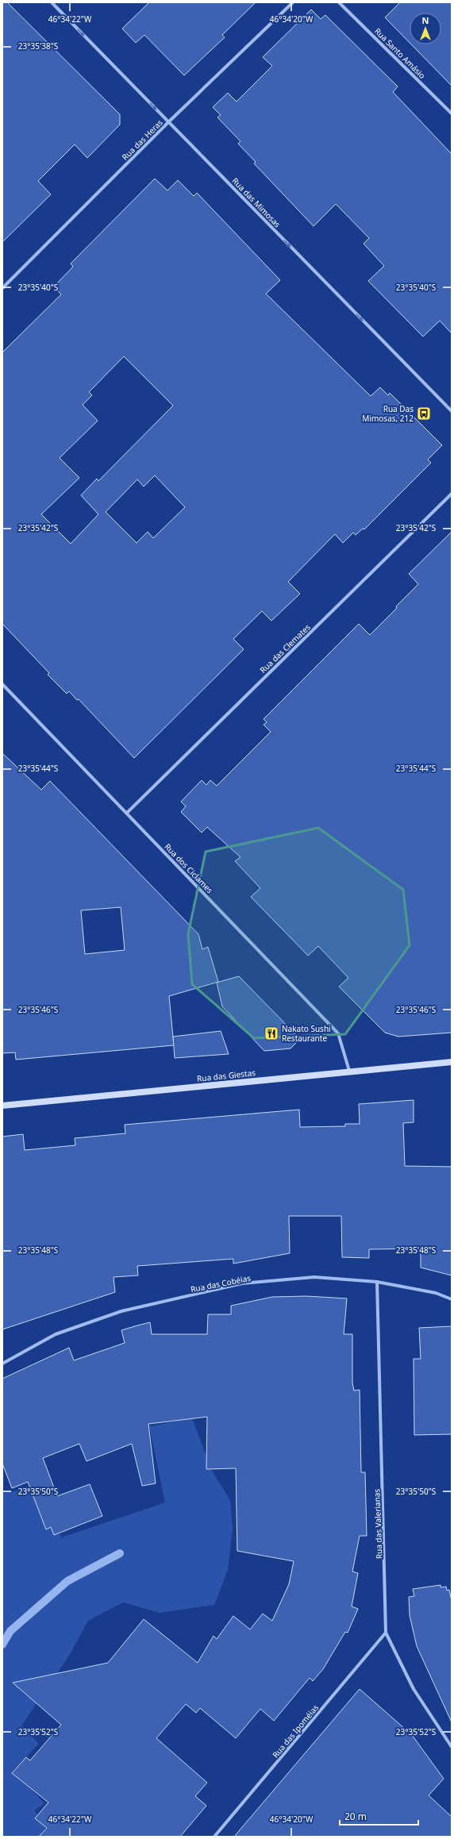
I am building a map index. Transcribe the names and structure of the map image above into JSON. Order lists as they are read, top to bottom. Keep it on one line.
{"streets":{"main road":["Rua das Giestas"],"street":["Rua Santo Amásio","Rua das Heras","Rua das Mimosas","Rua das Clemates","Rua dos Ciclames","Rua das Cobéias","Rua das Valerianas","Rua das Ipoméias"]},"crossings":[["Rua das Heras","Rua das Mimosas"],["Rua das Clemates","Rua dos Ciclames"],["Rua dos Ciclames","Rua das Giestas"],["Rua das Cobéias","Rua das Valerianas"],["Rua das Valerianas","Rua das Ipoméias"]],"one_way":["Rua das Mimosas"],"places":{"bus stop":["Rua Das Mimosas, 212"],"restaurant":["Nakato Sushi Restaurante"]},"scale_bar":"20 m","north":"top","coordinates":["46°34'22\"W","46°34'20\"W","23°35'38\"S","23°35'40\"S","23°35'42\"S","23°35'44\"S","23°35'46\"S","23°35'48\"S","23°35'50\"S","23°35'52\"S"]}
